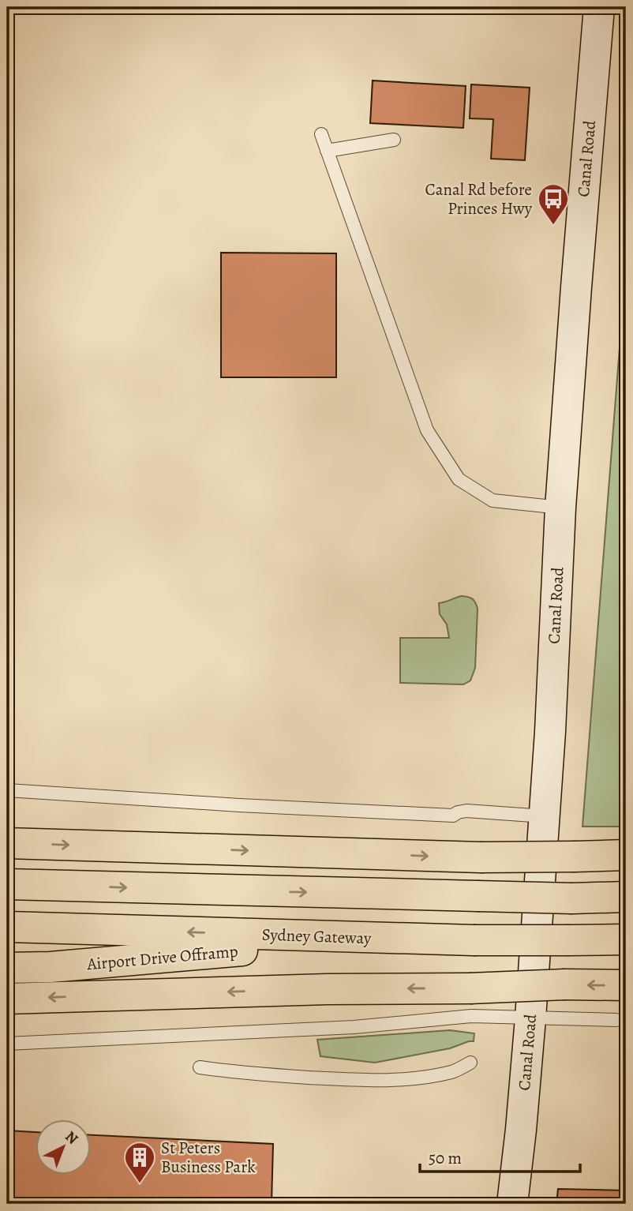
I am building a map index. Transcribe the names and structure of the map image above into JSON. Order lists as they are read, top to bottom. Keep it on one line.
{"streets":{"highway":["Sydney Gateway","Airport Drive Offramp"],"main road":["Canal Road"]},"crossings":[["Sydney Gateway","Airport Drive Offramp"]],"places":{"bus stop":["Canal Rd before Princes Hwy"],"building":["St Peters Business Park"]},"scale_bar":"50 m","north":"top right"}
